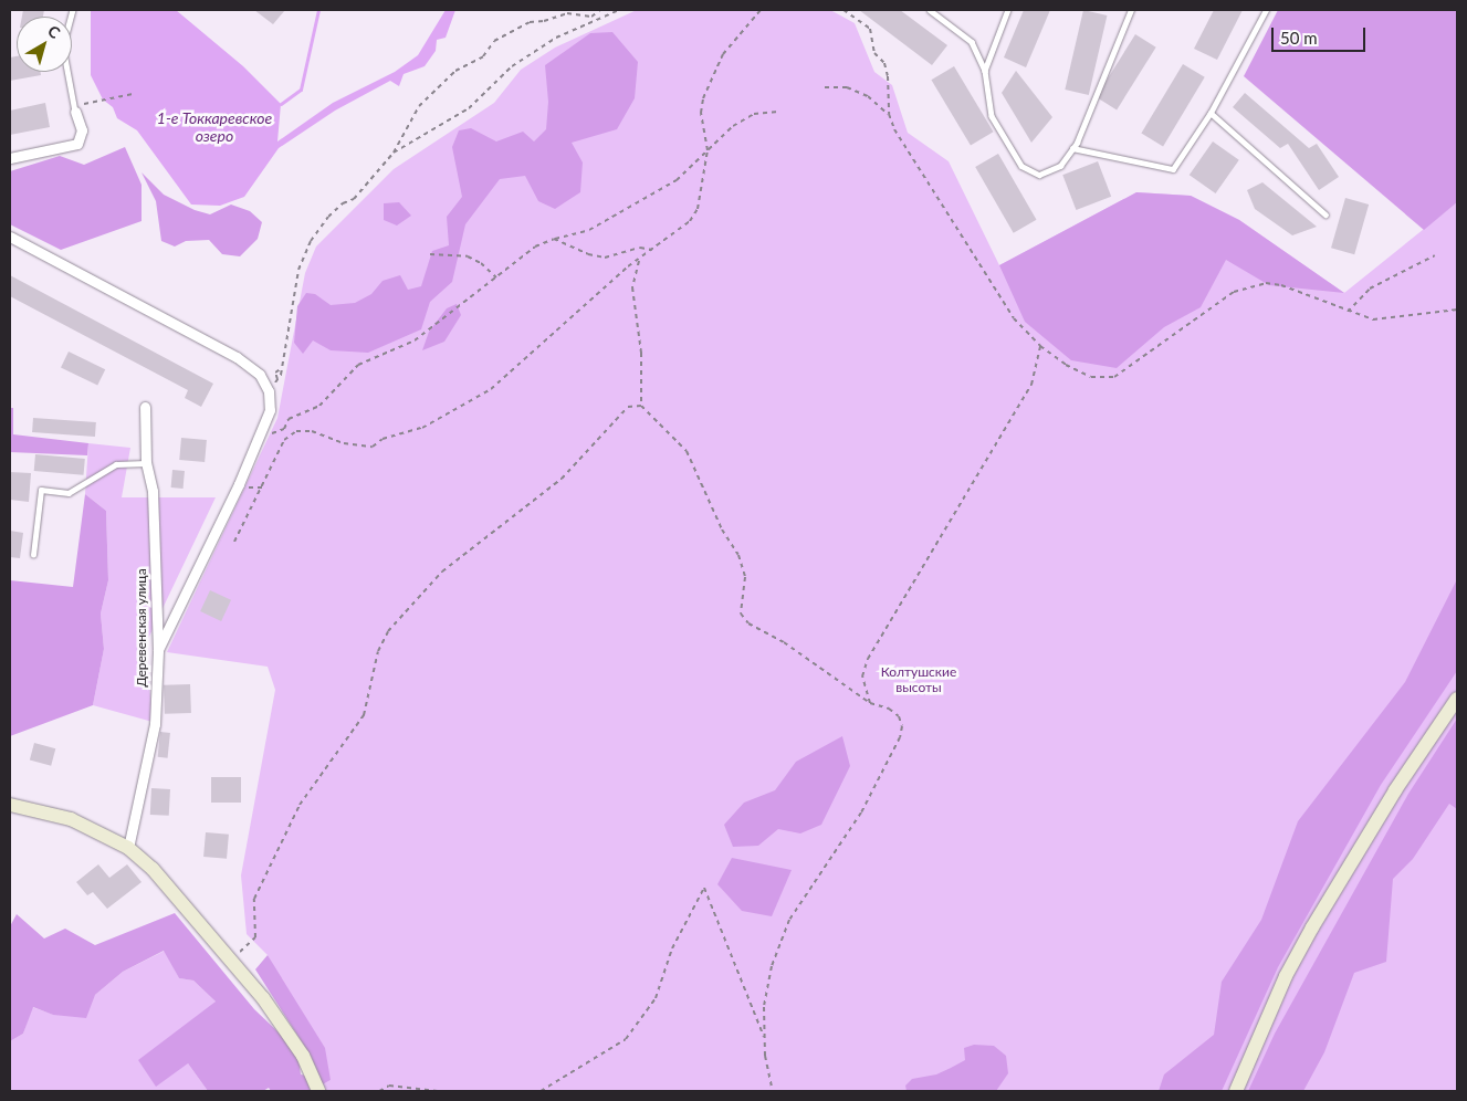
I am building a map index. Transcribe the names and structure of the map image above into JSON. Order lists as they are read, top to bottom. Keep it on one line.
{"streets":{"street":["Деревенская улица"]},"water":["1-е Токкаревское озеро"],"parks":["Колтушские высоты"],"scale_bar":"50 m","north":"top right"}
